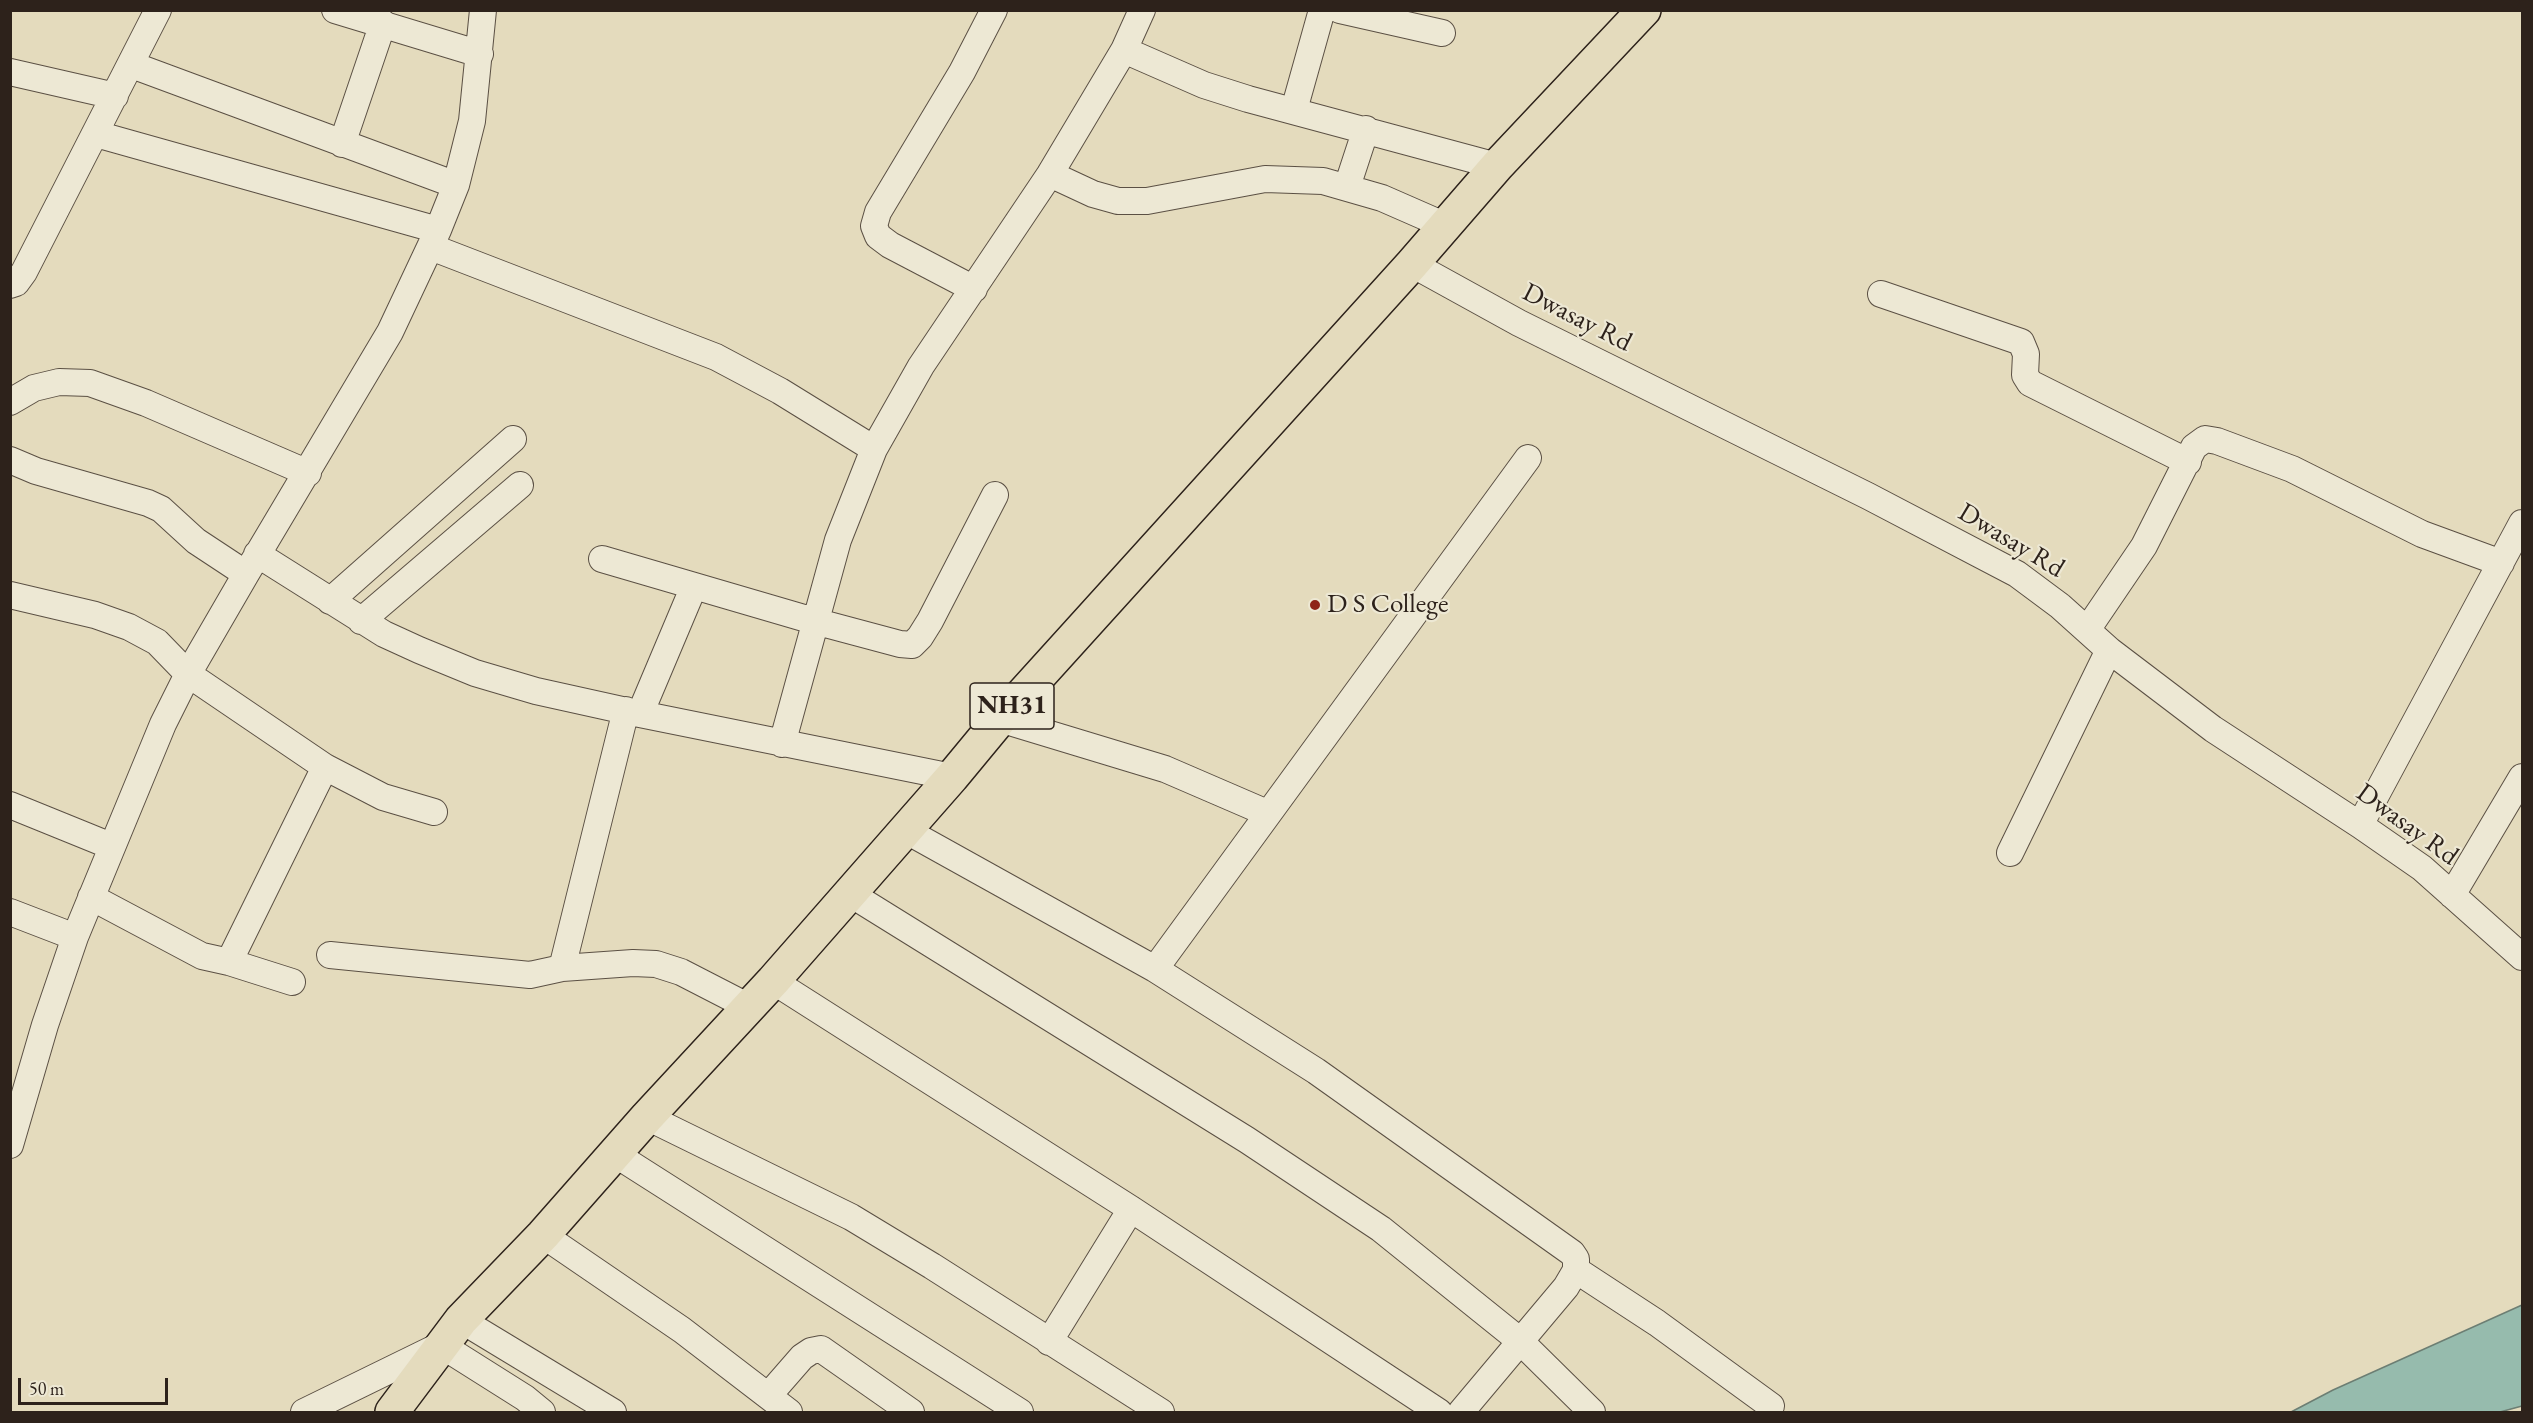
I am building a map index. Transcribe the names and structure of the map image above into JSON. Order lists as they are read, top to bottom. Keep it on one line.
{"streets":{"highway":["NH31"],"street":["Dwasay Rd"]},"crossings":[["Dwasay Rd","NH31"]],"places":["D S College"],"scale_bar":"50 m"}
